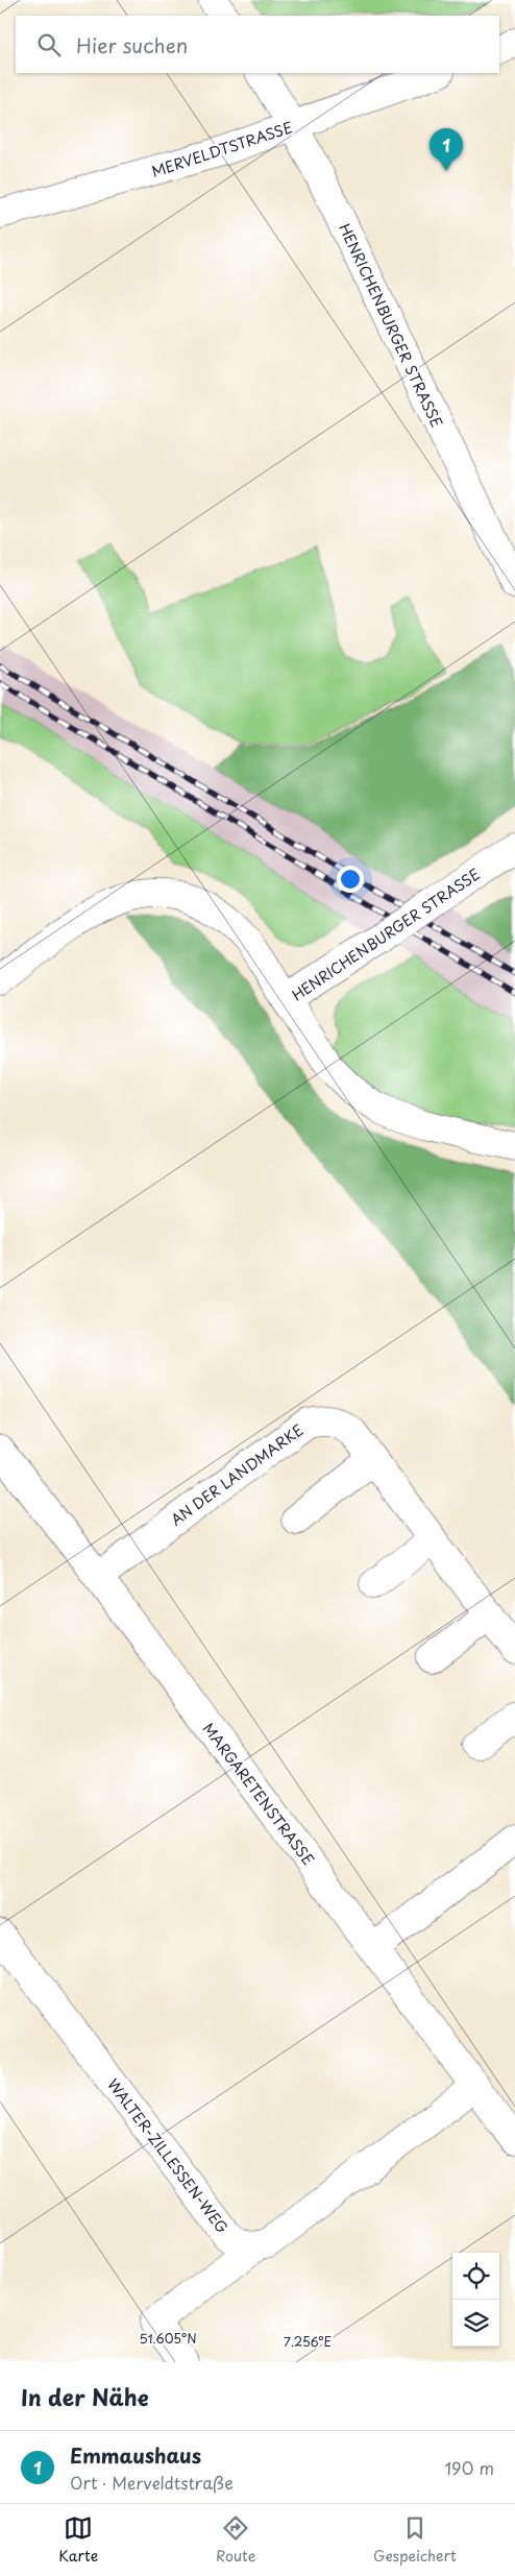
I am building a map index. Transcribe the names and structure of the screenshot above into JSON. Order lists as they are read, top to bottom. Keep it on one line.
{"streets":{"street":["MERVELDTSTRASSE","HENRICHENBURGER STRASSE","AN DER LANDMARKE","MARGARETENSTRASSE","WALTER-ZILLESSEN-WEG"]},"crossings":[["MERVELDTSTRASSE","HENRICHENBURGER STRASSE"],["AN DER LANDMARKE","MARGARETENSTRASSE"]],"page":{"search":"Hier suchen","pins":"1","heading":"In der Nähe","list":[{"mark":"1","name":"Emmaushaus","note":"Ort · Merveldtstraße","value":"190 m"}],"nav":["Karte","Route","Gespeichert"]},"coordinates":["51.605°N","7.256°E"]}
